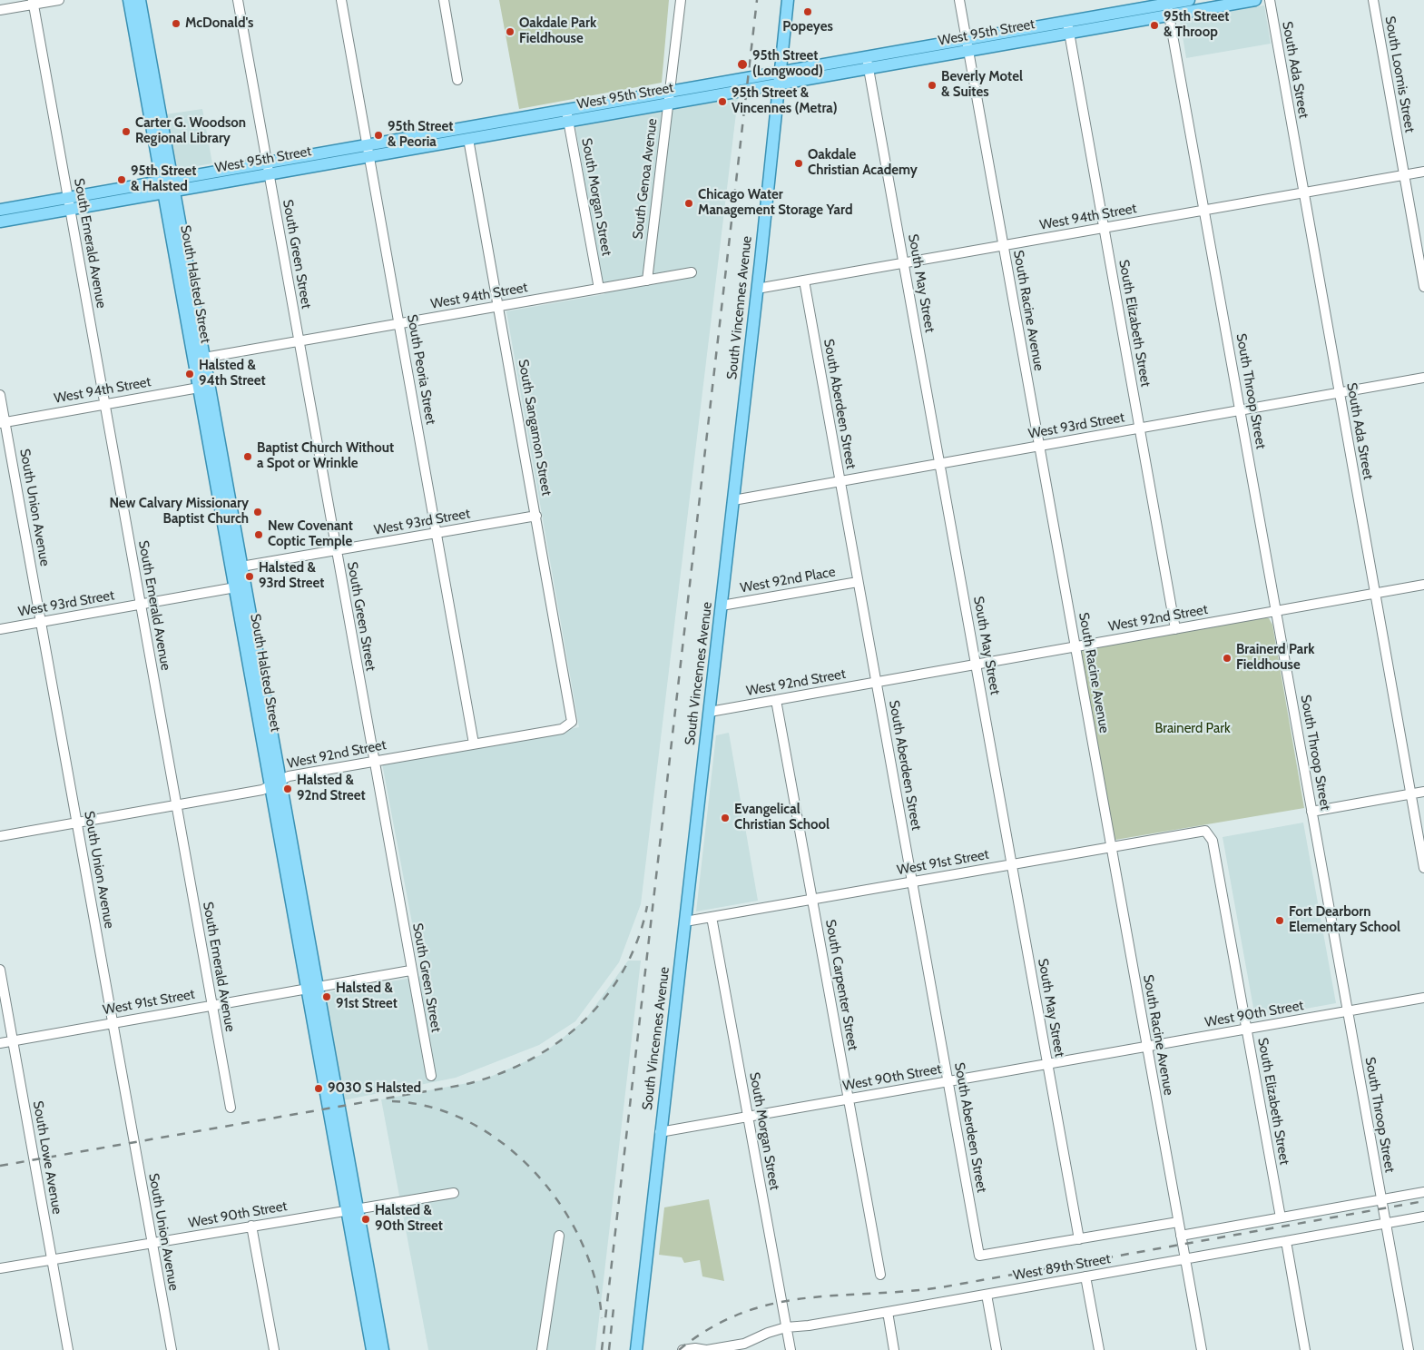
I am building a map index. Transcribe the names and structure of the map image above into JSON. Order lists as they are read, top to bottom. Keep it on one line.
{"streets":{"main road":["West 95th Street","South Halsted Street","South Vincennes Avenue"],"street":["South Ada Street","South Loomis Street","South Genoa Avenue","South Morgan Street","West 94th Street","South Emerald Avenue","South Green Street","South May Street","South Racine Avenue","South Elizabeth Street","South Peoria Street","South Throop Street","South Aberdeen Street","West 93rd Street","South Sangamon Street","South Union Avenue","West 92nd Place","West 92nd Street","West 91st Street","South Carpenter Street","West 90th Street","South Lowe Avenue","West 89th Street"]},"crossings":[["West 95th Street","South Genoa Avenue"],["West 95th Street","South Morgan Street"],["West 95th Street","South Emerald Avenue"],["West 95th Street","South Green Street"],["West 95th Street","South May Street"],["West 95th Street","South Halsted Street"],["West 95th Street","South Vincennes Avenue"],["West 95th Street","South Racine Avenue"],["West 95th Street","South Elizabeth Street"],["West 95th Street","South Peoria Street"],["West 95th Street","South Throop Street"],["West 95th Street","South Sangamon Street"],["South Ada Street","West 94th Street"],["South Ada Street","West 93rd Street"],["South Ada Street","West 92nd Street"],["South Loomis Street","West 94th Street"],["South Genoa Avenue","West 94th Street"],["South Morgan Street","West 94th Street"],["South Morgan Street","West 91st Street"],["South Morgan Street","West 90th Street"],["South Morgan Street","West 89th Street"],["West 94th Street","South Emerald Avenue"],["West 94th Street","South Green Street"],["West 94th Street","South May Street"],["West 94th Street","South Halsted Street"],["West 94th Street","South Vincennes Avenue"],["West 94th Street","South Racine Avenue"],["West 94th Street","South Elizabeth Street"],["West 94th Street","South Peoria Street"],["West 94th Street","South Throop Street"],["West 94th Street","South Aberdeen Street"],["West 94th Street","South Sangamon Street"],["West 94th Street","South Union Avenue"],["South Emerald Avenue","West 93rd Street"],["South Emerald Avenue","West 92nd Street"],["South Emerald Avenue","West 91st Street"],["South Green Street","West 93rd Street"],["South Green Street","West 92nd Street"],["South Green Street","West 91st Street"],["South May Street","West 93rd Street"],["South May Street","West 92nd Street"],["South May Street","West 91st Street"],["South May Street","West 90th Street"],["South May Street","West 89th Street"],["South Halsted Street","West 93rd Street"],["South Halsted Street","West 92nd Street"],["South Halsted Street","West 91st Street"],["South Halsted Street","West 90th Street"],["South Vincennes Avenue","West 93rd Street"],["South Vincennes Avenue","West 92nd Place"],["South Vincennes Avenue","West 92nd Street"],["South Vincennes Avenue","West 91st Street"],["South Vincennes Avenue","West 90th Street"],["South Racine Avenue","West 93rd Street"],["South Racine Avenue","West 92nd Street"],["South Racine Avenue","West 91st Street"],["South Racine Avenue","West 90th Street"],["South Racine Avenue","West 89th Street"],["South Elizabeth Street","West 93rd Street"],["South Elizabeth Street","West 92nd Street"],["South Elizabeth Street","West 91st Street"],["South Elizabeth Street","West 90th Street"],["South Peoria Street","West 93rd Street"],["South Peoria Street","West 92nd Street"],["South Throop Street","West 93rd Street"],["South Throop Street","West 92nd Street"],["South Throop Street","West 90th Street"],["South Throop Street","West 89th Street"],["South Aberdeen Street","West 93rd Street"],["South Aberdeen Street","West 92nd Place"],["South Aberdeen Street","West 92nd Street"],["South Aberdeen Street","West 91st Street"],["South Aberdeen Street","West 90th Street"],["South Aberdeen Street","West 89th Street"],["West 93rd Street","South Sangamon Street"],["West 93rd Street","South Union Avenue"],["South Sangamon Street","West 92nd Street"],["South Union Avenue","West 92nd Street"],["South Union Avenue","West 91st Street"],["South Union Avenue","West 90th Street"],["West 92nd Street","South Carpenter Street"],["West 91st Street","South Carpenter Street"],["West 91st Street","South Lowe Avenue"],["South Carpenter Street","West 90th Street"],["West 90th Street","South Lowe Avenue"]],"parks":["Brainerd Park"],"places":["Popeyes","McDonald's","95th Street & Throop","Oakdale Park Fieldhouse","95th Street (Longwood)","Beverly Motel & Suites","95th Street & Vincennes (Metra)","Carter G. Woodson Regional Library","95th Street & Peoria","Oakdale Christian Academy","95th Street & Halsted","Chicago Water Management Storage Yard","Halsted & 94th Street","Baptist Church Without a Spot or Wrinkle","New Calvary Missionary Baptist Church","New Covenant Coptic Temple","Halsted & 93rd Street","Brainerd Park Fieldhouse","Halsted & 92nd Street","Evangelical Christian School","Fort Dearborn Elementary School","Halsted & 91st Street","9030 S Halsted","Halsted & 90th Street"]}
